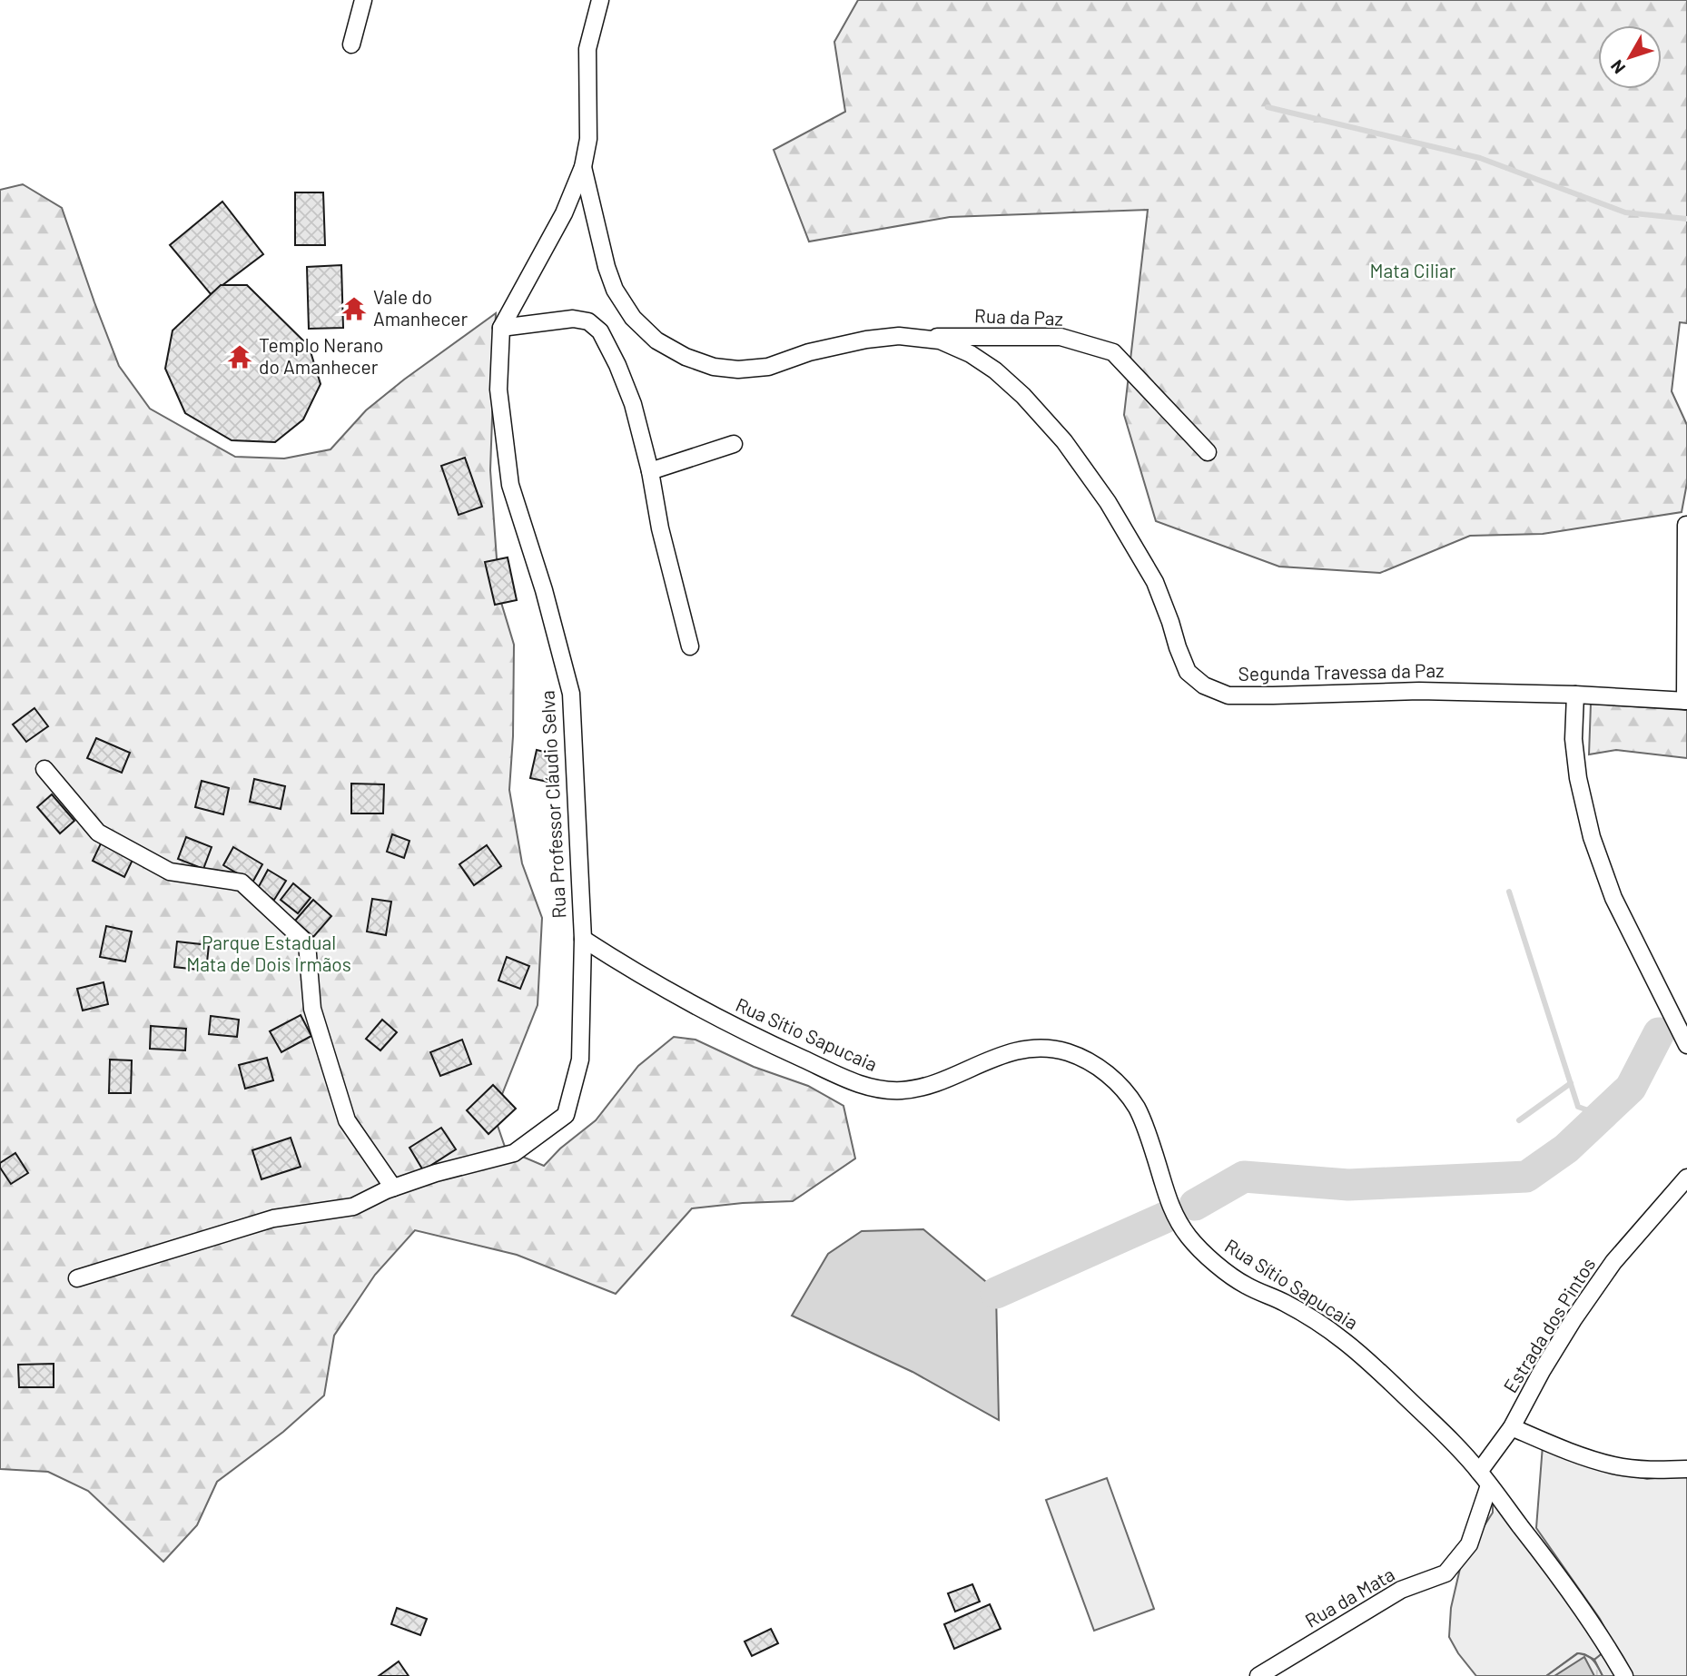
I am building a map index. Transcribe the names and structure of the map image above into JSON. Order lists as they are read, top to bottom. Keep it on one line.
{"streets":{"street":["Rua da Paz","Segunda Travessa da Paz","Rua Professor Cláudio Selva","Rua Sítio Sapucaia","Estrada dos Pintos","Rua da Mata"]},"crossings":[["Rua da Paz","Segunda Travessa da Paz"],["Segunda Travessa da Paz","Rua Professor Cláudio Selva"],["Rua Professor Cláudio Selva","Rua Sítio Sapucaia"],["Rua Sítio Sapucaia","Estrada dos Pintos"]],"parks":["Mata Ciliar","Parque Estadual Mata de Dois Irmãos"],"places":{"temple":["Vale do Amanhecer","Templo Nerano do Amanhecer"]},"north":"bottom left"}
